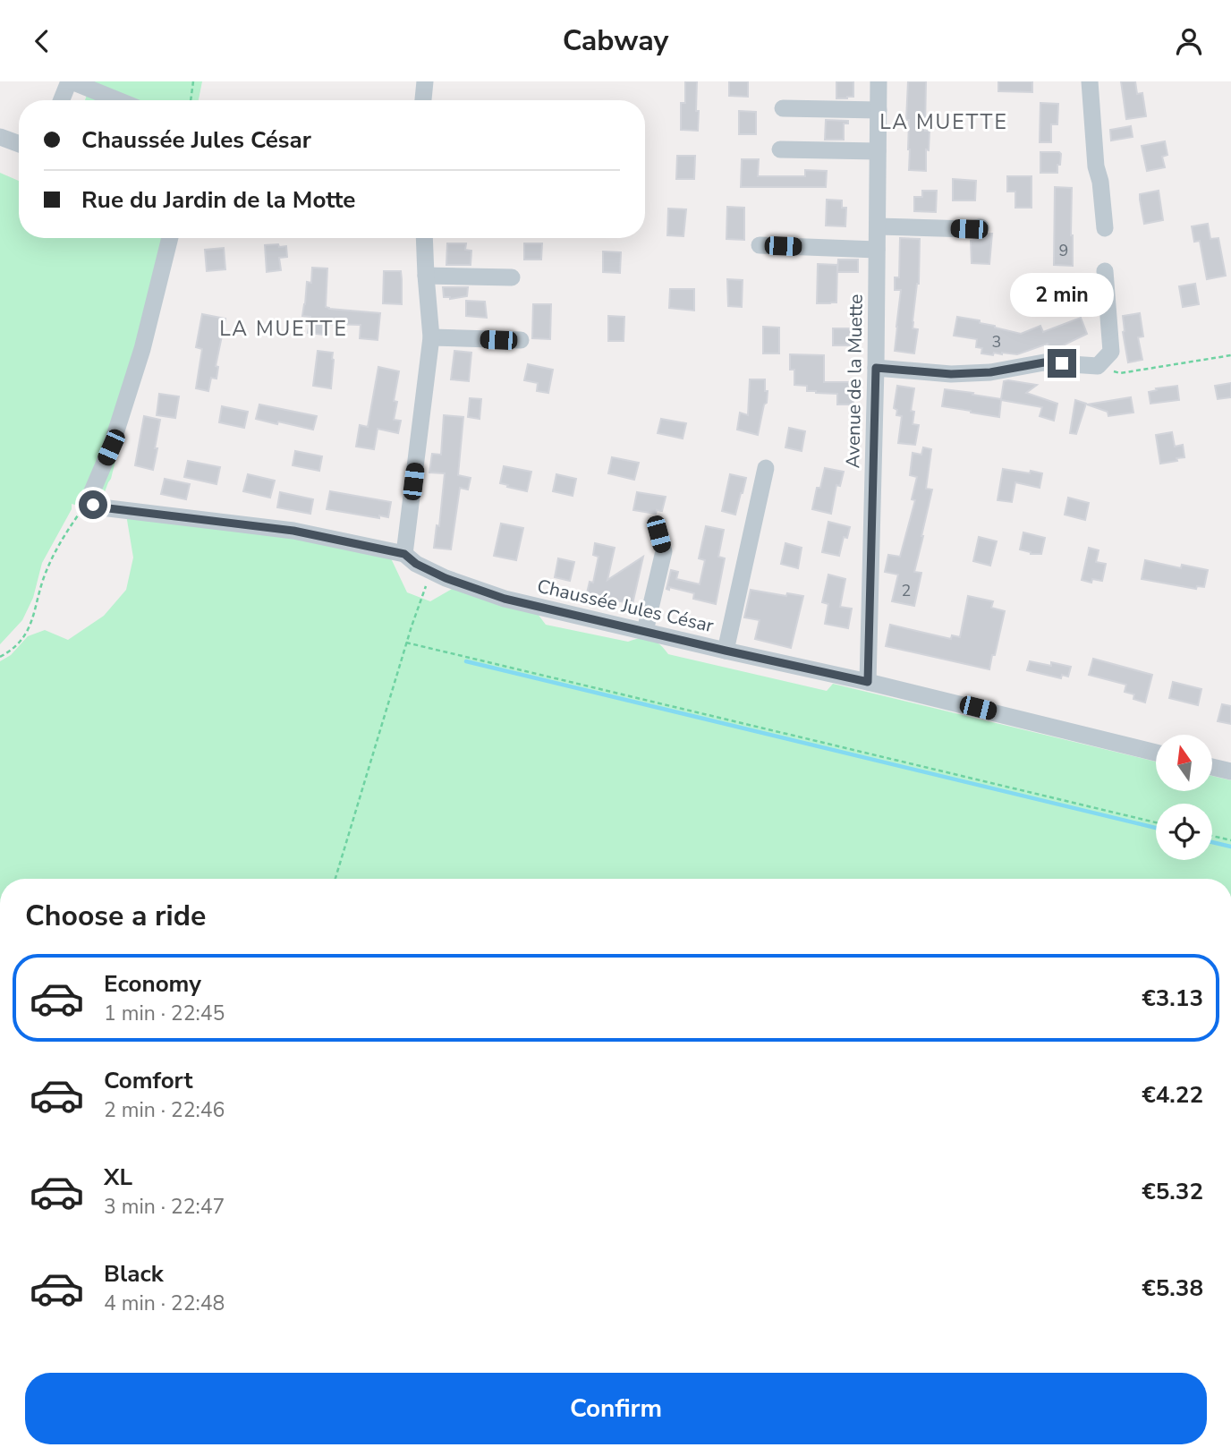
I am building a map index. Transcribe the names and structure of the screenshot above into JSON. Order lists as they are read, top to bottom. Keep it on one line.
{"streets":{"street":["Avenue de la Muette","Chaussée Jules César"]},"crossings":[["Avenue de la Muette","Chaussée Jules César"]],"districts":["LA MUETTE","LA MUETTE"],"house_numbers":["9","3","2"],"north":"top","page":{"header":"Cabway","banner":["Chaussée Jules César","Rue du Jardin de la Motte"],"bubble":"2 min","heading":"Choose a ride","list":[{"name":"Economy","note":"1 min · 22:45","value":"€3.13"},{"name":"Comfort","note":"2 min · 22:46","value":"€4.22"},{"name":"XL","note":"3 min · 22:47","value":"€5.32"},{"name":"Black","note":"4 min · 22:48","value":"€5.38"}],"buttons":"Confirm"}}
